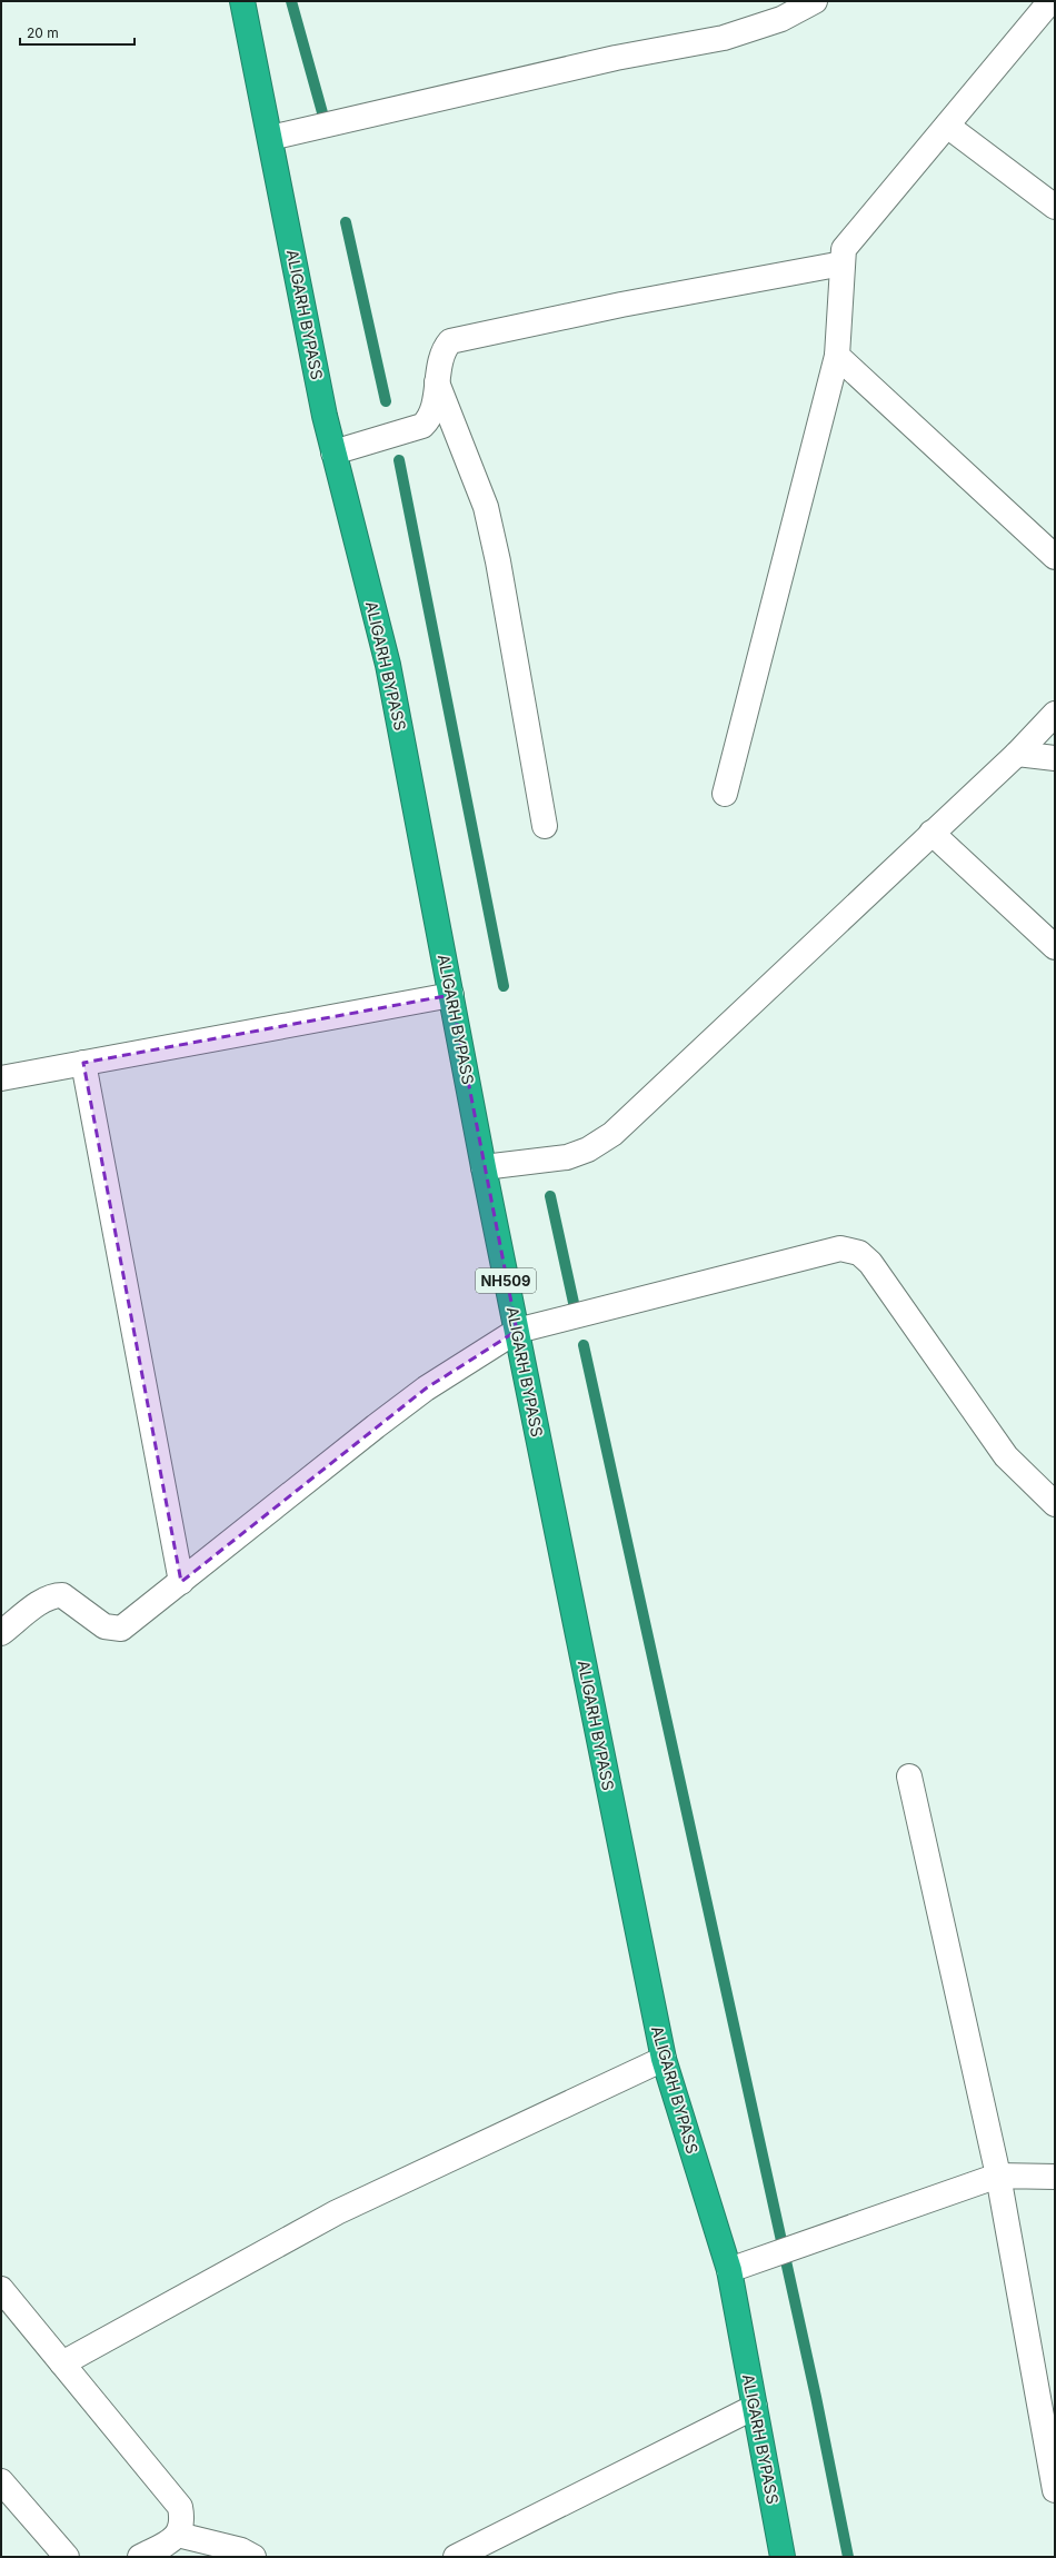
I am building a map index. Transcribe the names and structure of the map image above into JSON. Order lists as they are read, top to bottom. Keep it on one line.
{"streets":{"highway":["ALIGARH BYPASS","NH509"]},"scale_bar":"20 m"}
